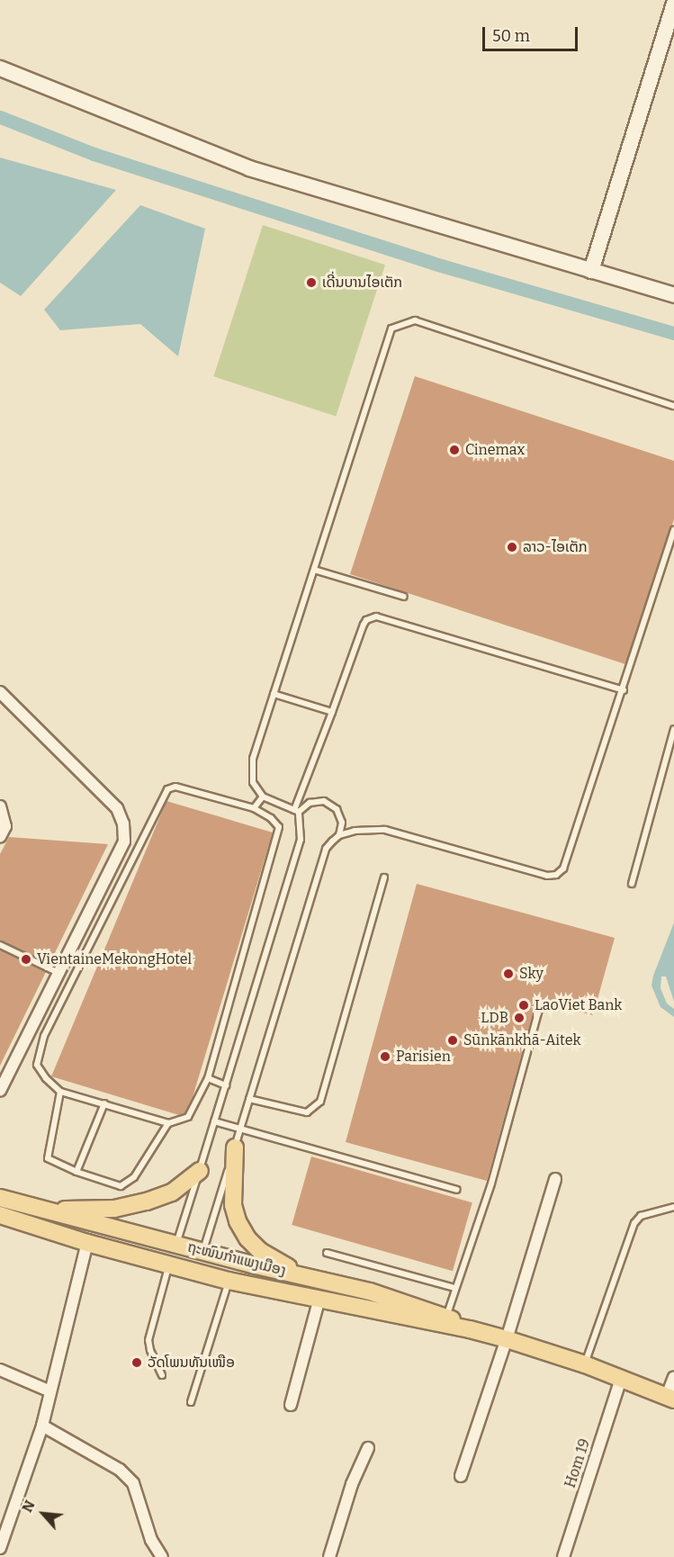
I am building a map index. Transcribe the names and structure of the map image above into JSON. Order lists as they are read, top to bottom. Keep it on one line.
{"streets":{"main road":["ຖະໜົນກຳແພງເມືອງ"],"street":["Hom 19"]},"crossings":[["ຖະໜົນກຳແພງເມືອງ","Hom 19"]],"places":["ເດີ່ນບານໄອເຕັກ","Cinemax","ລາວ-ໄອເຕັກ","VientaineMekongHotel","Sky","LaoViet Bank","LDB","Sūnkānkhā-Aitek","Parisien","ວັດໂພນທັນເໜືອ"],"scale_bar":"50 m","north":"top left"}
